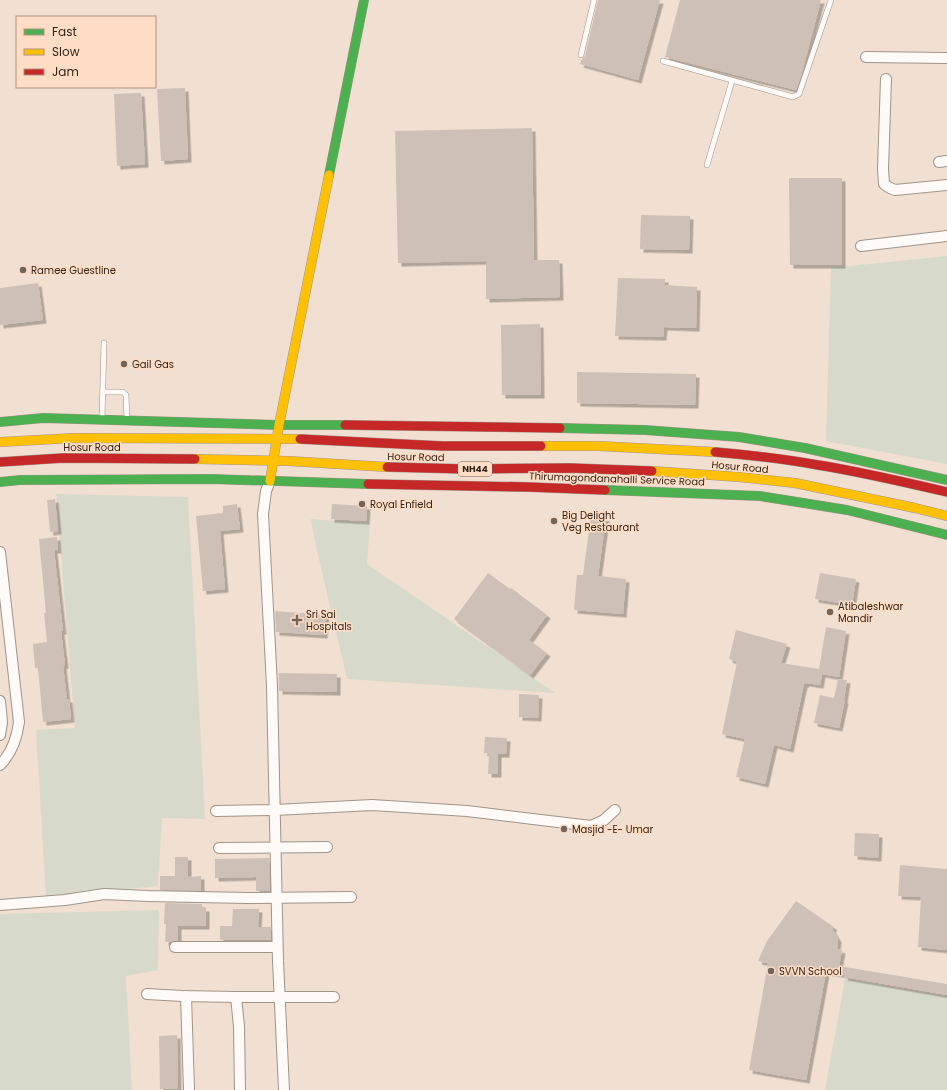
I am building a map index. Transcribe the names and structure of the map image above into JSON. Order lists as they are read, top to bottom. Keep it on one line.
{"streets":{"main road":["Hosur Road","NH44","Thirumagondanahalli Service Road"]},"places":{"other":["Ramee Guestline","Gail Gas","Royal Enfield","Big Delight Veg Restaurant","Atibaleshwar Mandir","Masjid -E- Umar","SVVN School"],"health":["Sri Sai Hospitals"]},"legend":["Fast","Slow","Jam"]}
